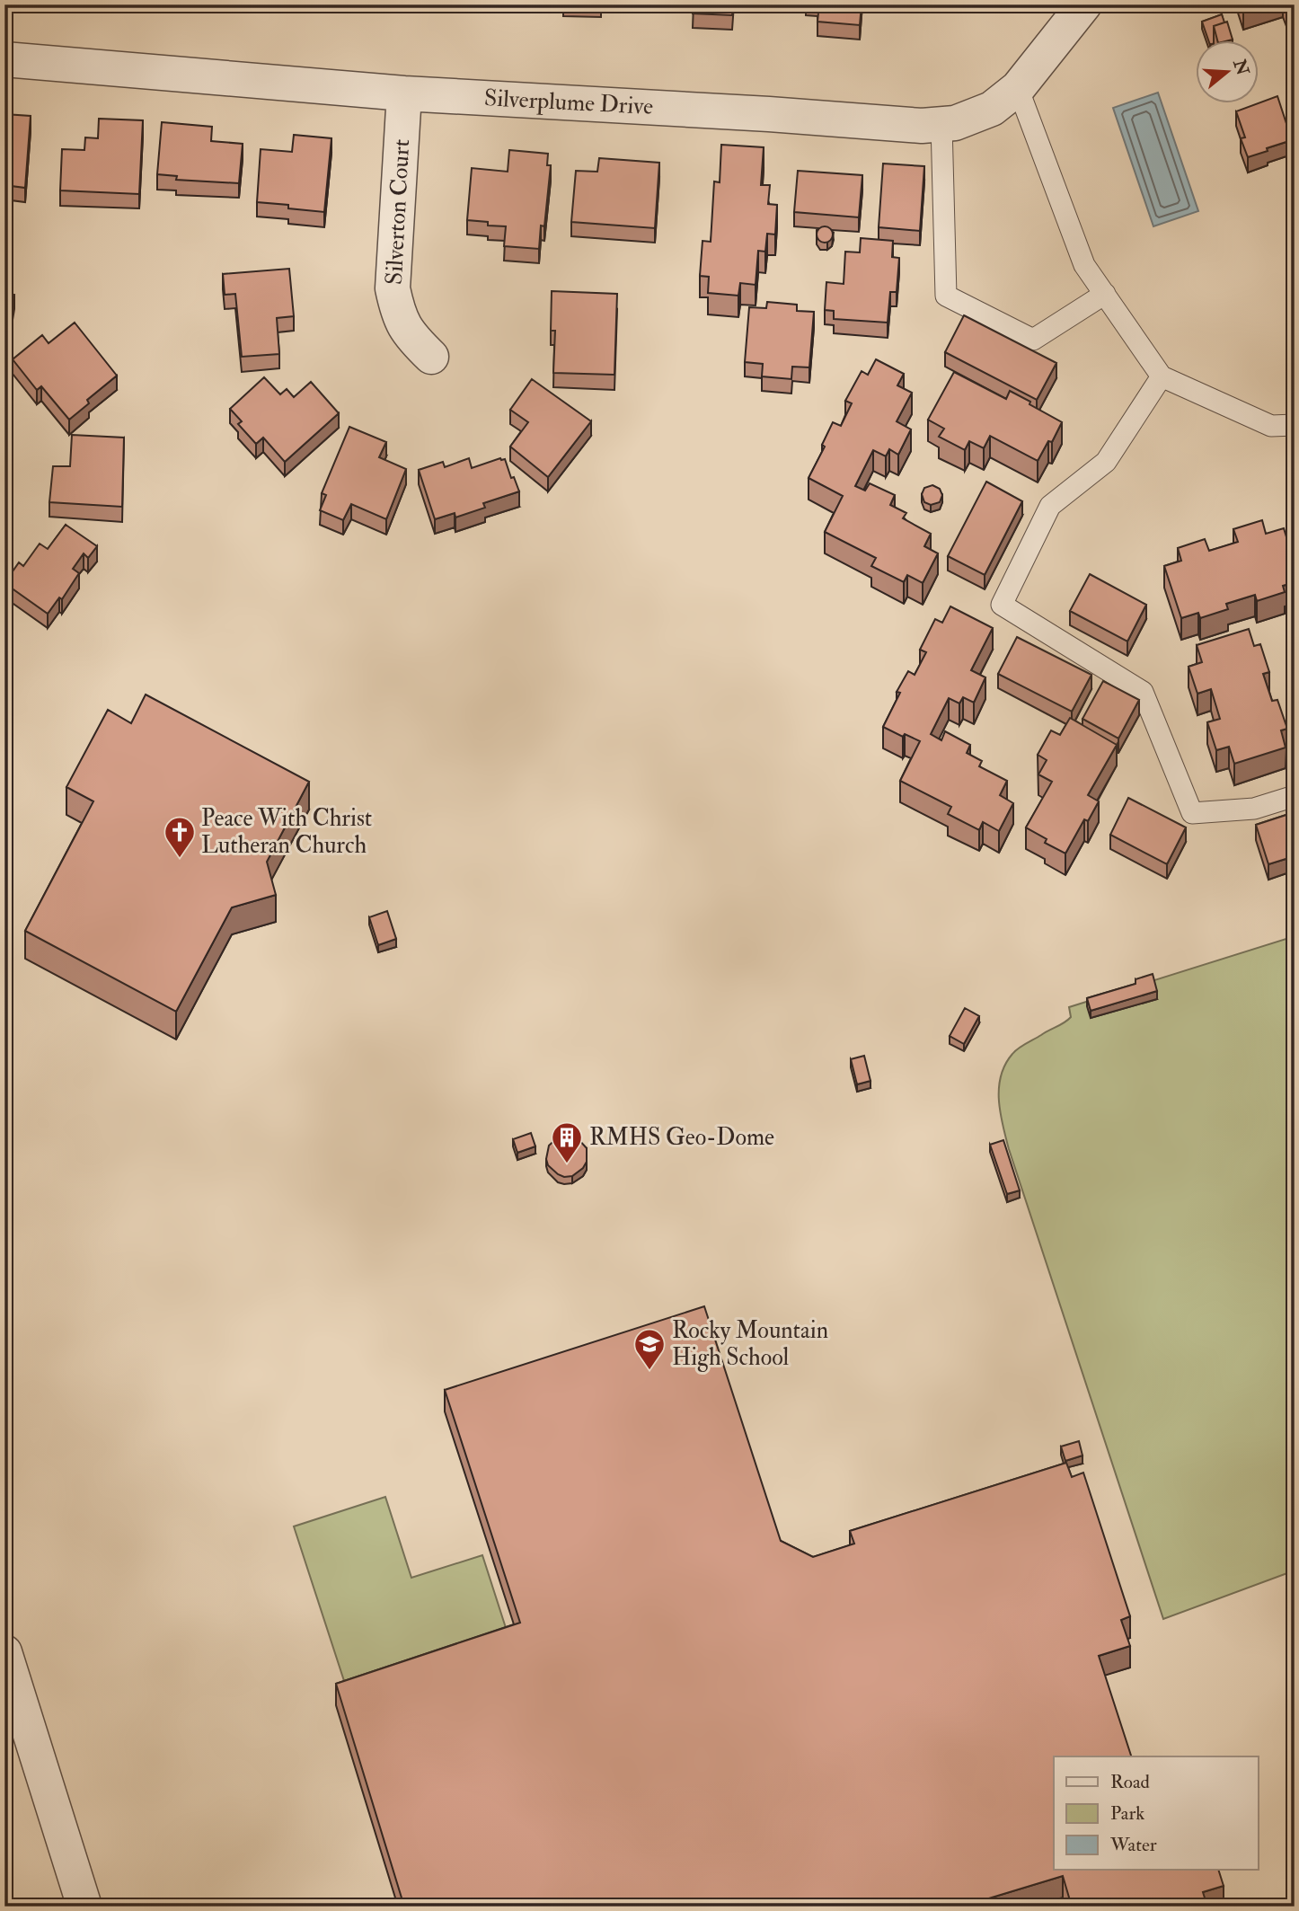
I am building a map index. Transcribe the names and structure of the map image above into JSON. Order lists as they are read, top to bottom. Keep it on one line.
{"streets":{"street":["Silverplume Drive","Silverton Court"]},"crossings":[["Silverplume Drive","Silverton Court"]],"places":{"church":["Peace With Christ Lutheran Church"],"building":["RMHS Geo-Dome"],"school or university":["Rocky Mountain High School"]},"legend":["Road","Park","Water"],"north":"right"}
